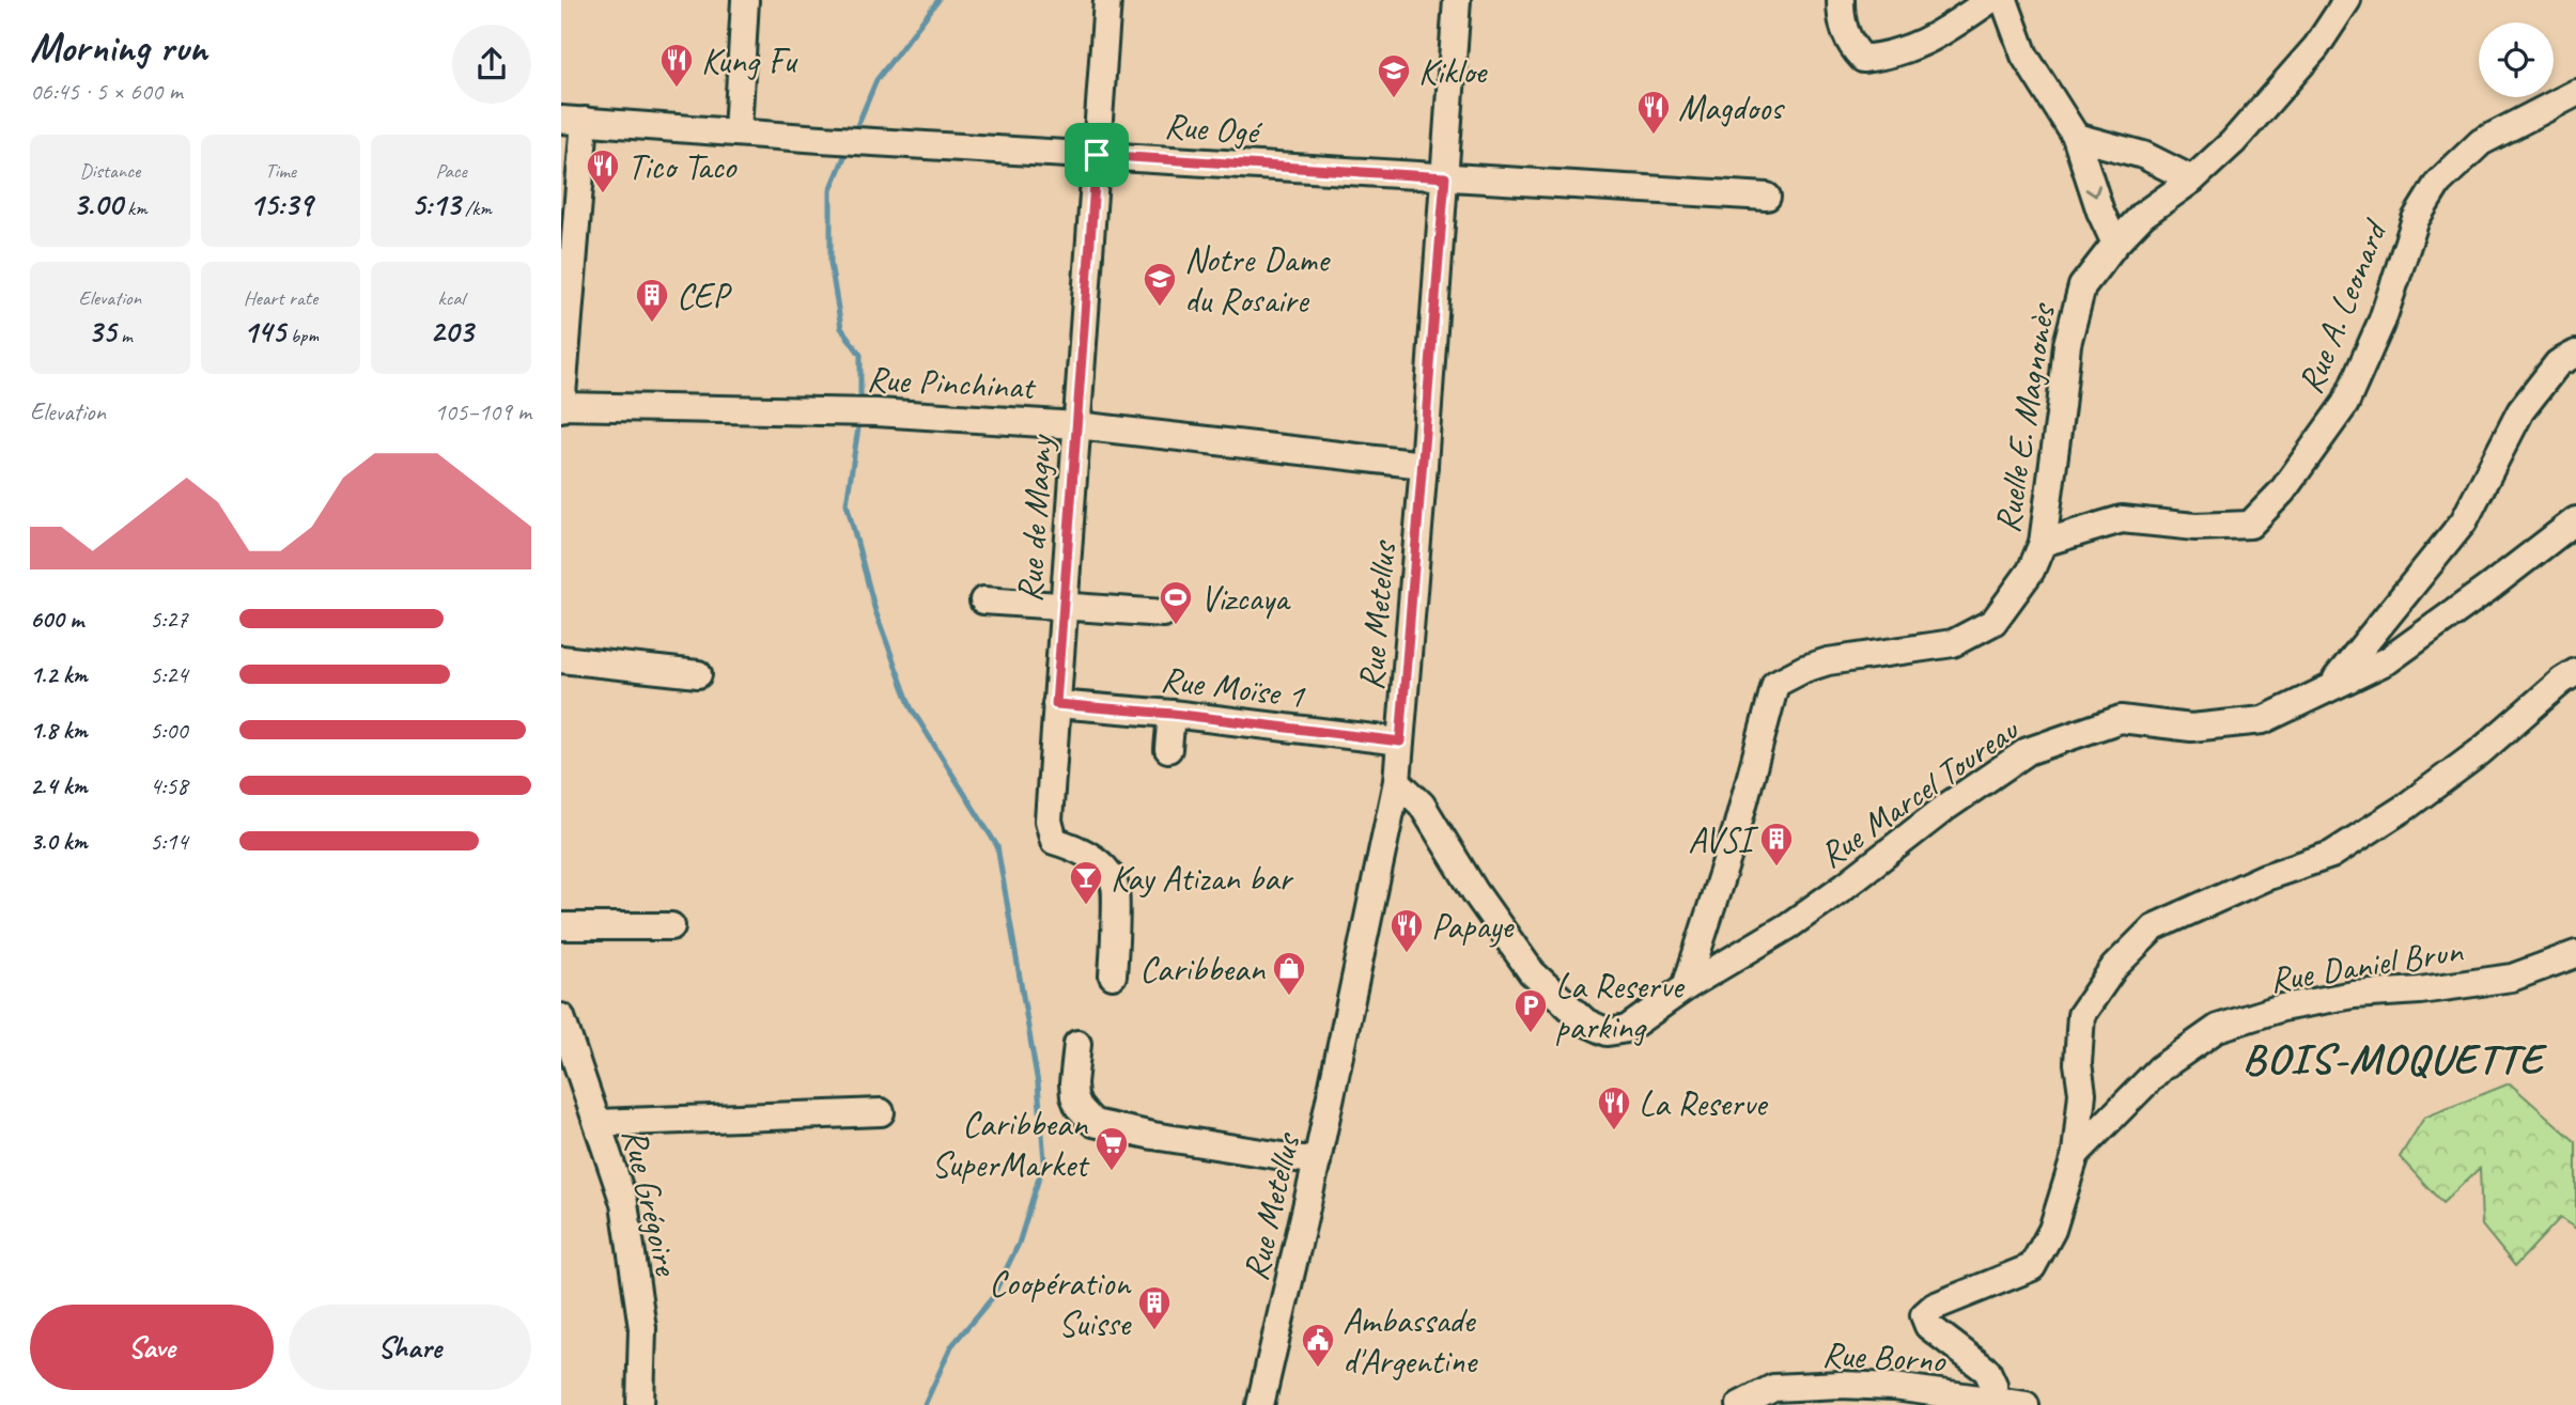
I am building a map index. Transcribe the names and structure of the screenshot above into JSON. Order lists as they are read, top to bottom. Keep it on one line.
{"streets":{"street":["Rue Ogé","Rue A. Leonard","Rue Pinchinat","Ruelle E. Magnonès","Rue de Magny","Rue Metellus","Rue Moïse 1","Rue Marcel Toureau","Rue Daniel Brun","Rue Grégoire","Rue Borno"]},"crossings":[["Rue Ogé","Rue de Magny"],["Rue Ogé","Rue Metellus"],["Rue A. Leonard","Ruelle E. Magnonès"],["Rue Pinchinat","Rue de Magny"],["Rue Pinchinat","Rue Metellus"],["Ruelle E. Magnonès","Rue Marcel Toureau"],["Rue de Magny","Rue Moïse 1"],["Rue Metellus","Rue Moïse 1"],["Rue Metellus","Rue Marcel Toureau"]],"districts":["BOIS-MOQUETTE"],"places":{"restaurant":["Kung Fu","Magdoos","Tico Taco","Papaye","La Reserve"],"school or university":["Kikloe","Notre Dame du Rosaire"],"building":["CEP","AVSI","Coopération Suisse"],"sports":["Vizcaya"],"bar":["Kay Atizan bar"],"shop":["Caribbean"],"parking":["La Reserve parking"],"supermarket":["Caribbean SuperMarket"],"public building":["Ambassade d'Argentine"]},"page":{"heading":["Morning run","06:45 · 5 × 600 m"],"stats":[["Distance","3.00 km"],["Time","15:39"],["Pace","5:13 /km"],["Elevation","35 m"],["Heart rate","145 bpm"],["kcal","203"]],"chart":["Elevation","105–109 m"],"list":[{"name":"600 m","note":"5:27"},{"name":"1.2 km","note":"5:24"},{"name":"1.8 km","note":"5:00"},{"name":"2.4 km","note":"4:58"},{"name":"3.0 km","note":"5:14"}],"buttons":["Save","Share"]}}
